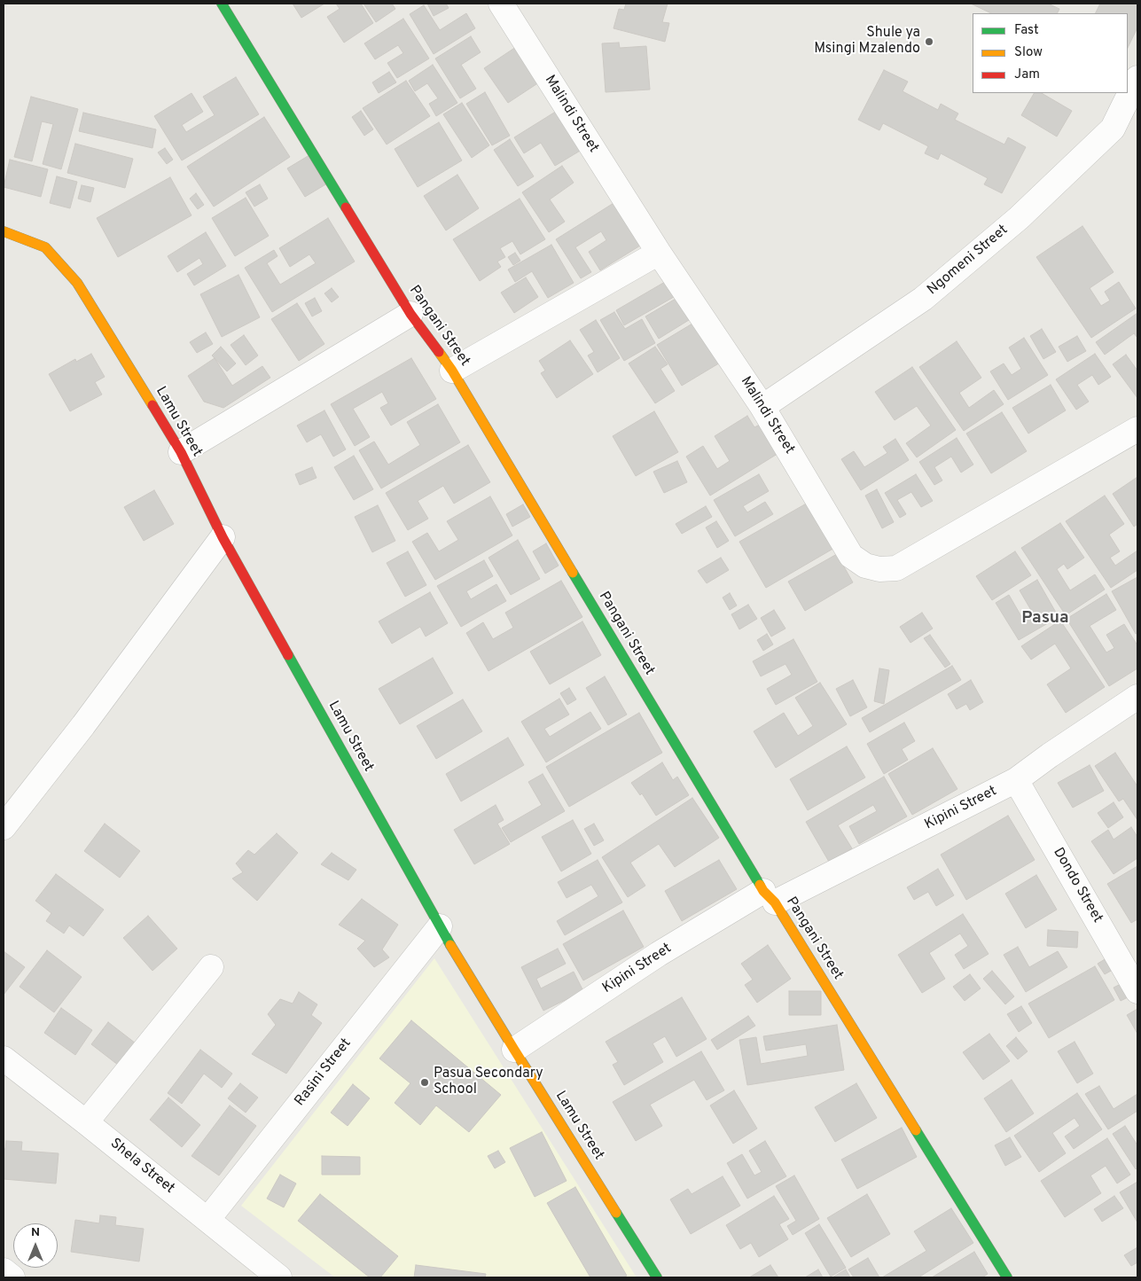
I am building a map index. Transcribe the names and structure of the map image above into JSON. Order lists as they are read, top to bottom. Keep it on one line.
{"streets":{"street":["Malindi Street","Ngomeni Street","Pangani Street","Lamu Street","Kipini Street","Dondo Street","Rasini Street","Shela Street"]},"crossings":[["Malindi Street","Ngomeni Street"],["Pangani Street","Kipini Street"],["Lamu Street","Kipini Street"],["Lamu Street","Rasini Street"],["Kipini Street","Dondo Street"],["Rasini Street","Shela Street"]],"districts":["Pasua"],"places":["Shule ya Msingi Mzalendo","Pasua Secondary School"],"legend":["Fast","Slow","Jam"],"north":"top"}
